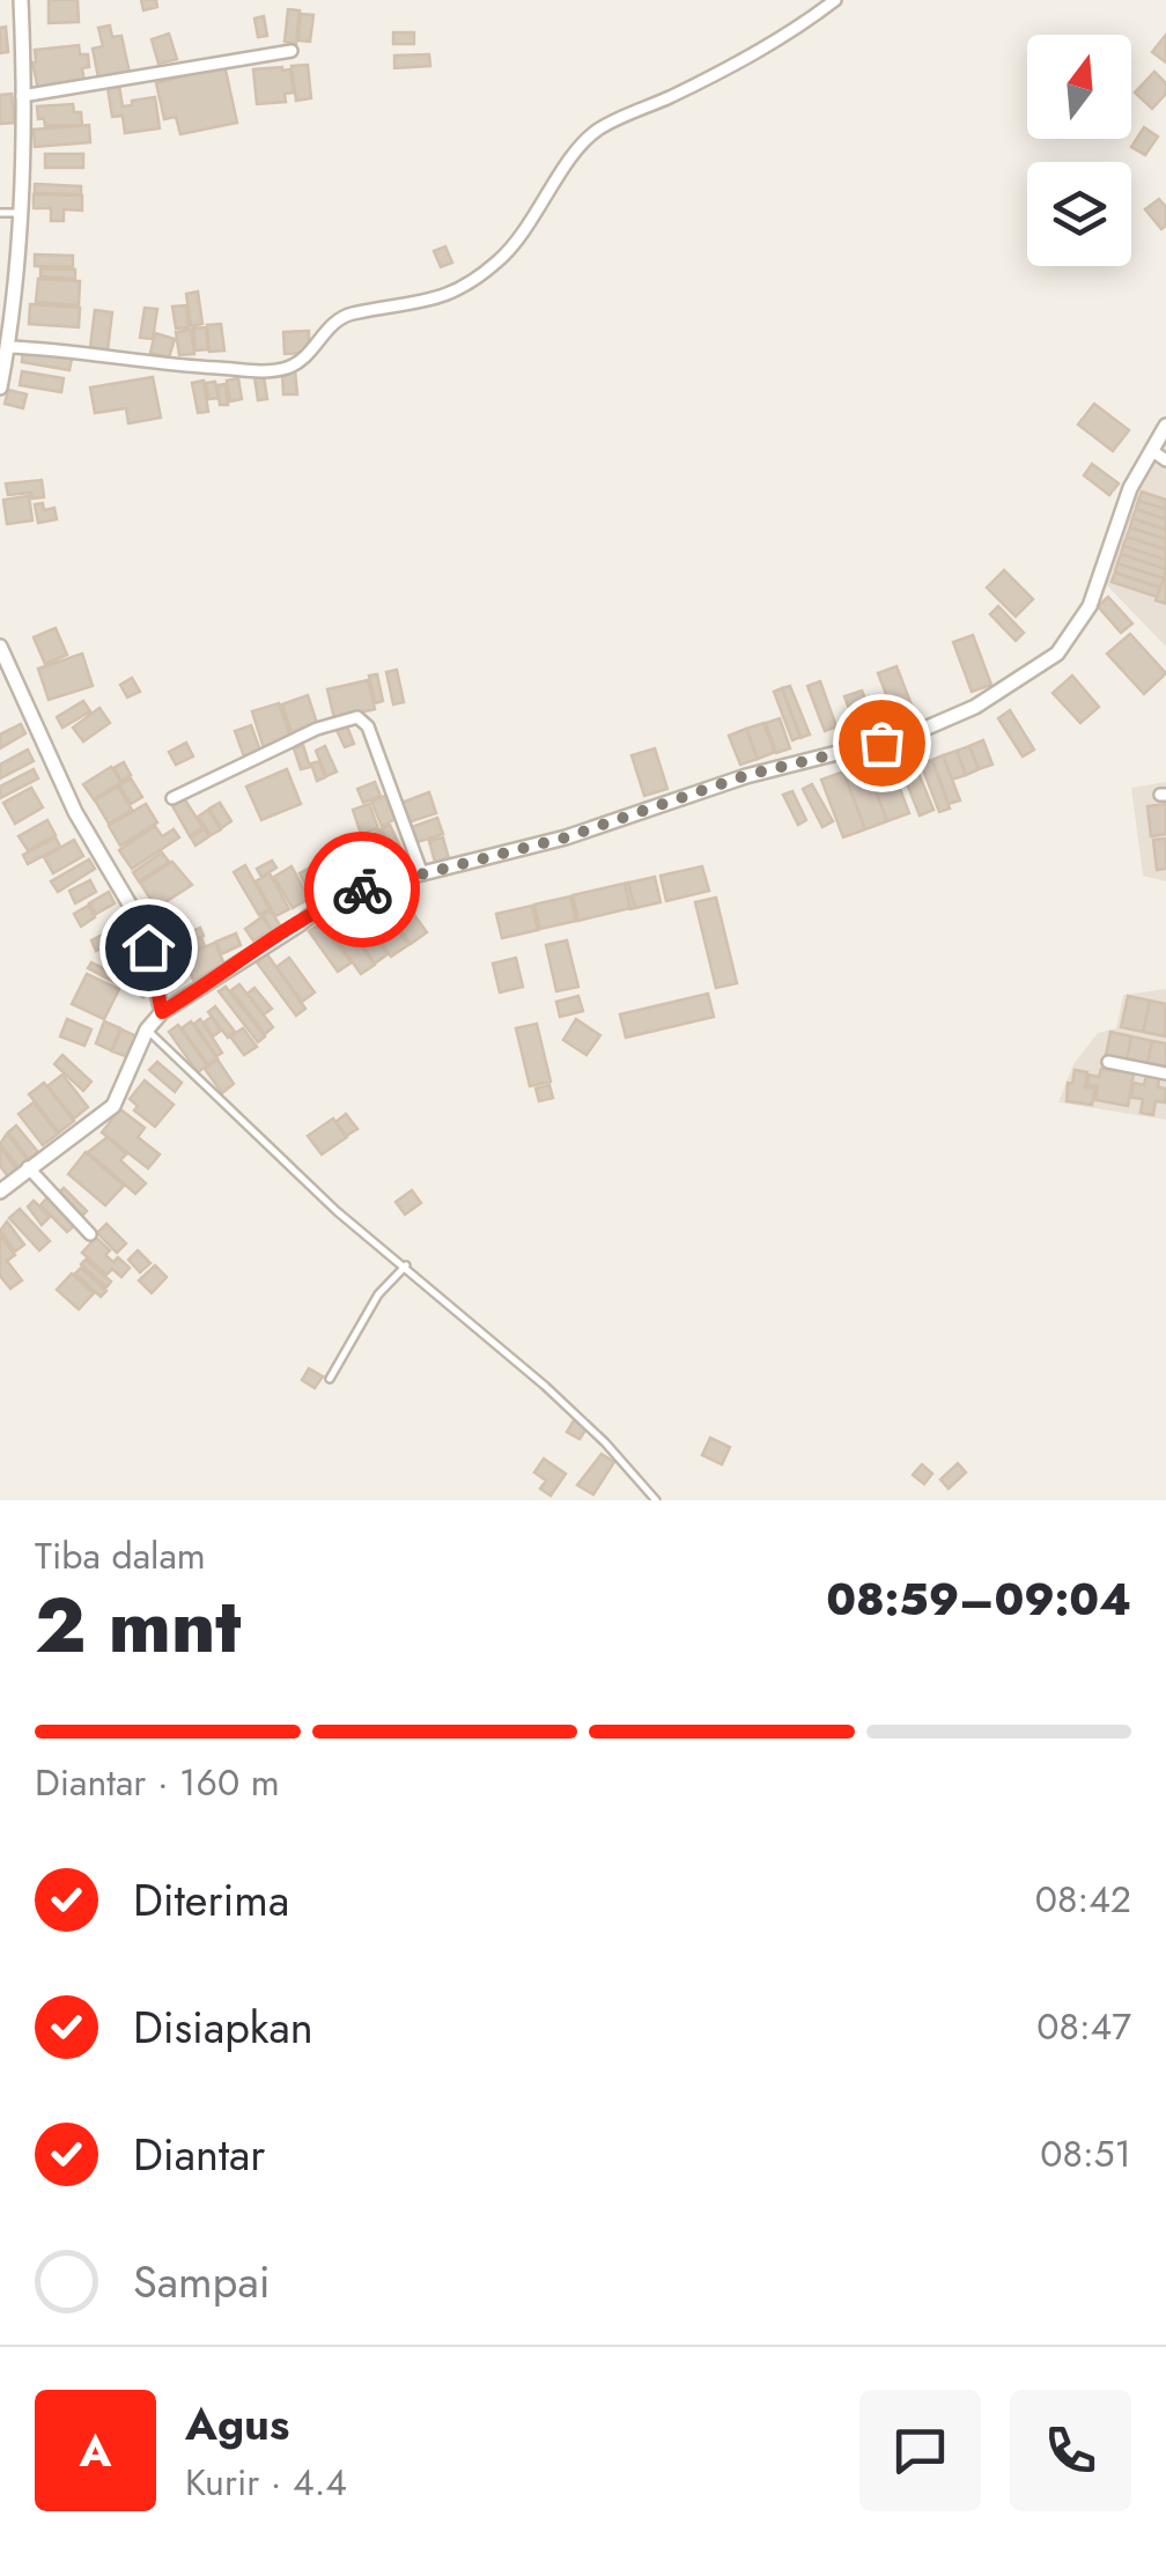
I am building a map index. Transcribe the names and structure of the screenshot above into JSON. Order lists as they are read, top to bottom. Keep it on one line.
{"north":"top","page":{"heading":["2 mnt","Tiba dalam","08:59–09:04"],"panel":["Agus","Kurir · 4.4"],"bar":"Diantar · 160 m","list":[["Diterima","08:42"],["Disiapkan","08:47"],["Diantar","08:51"],"Sampai"],"round":"A"}}
